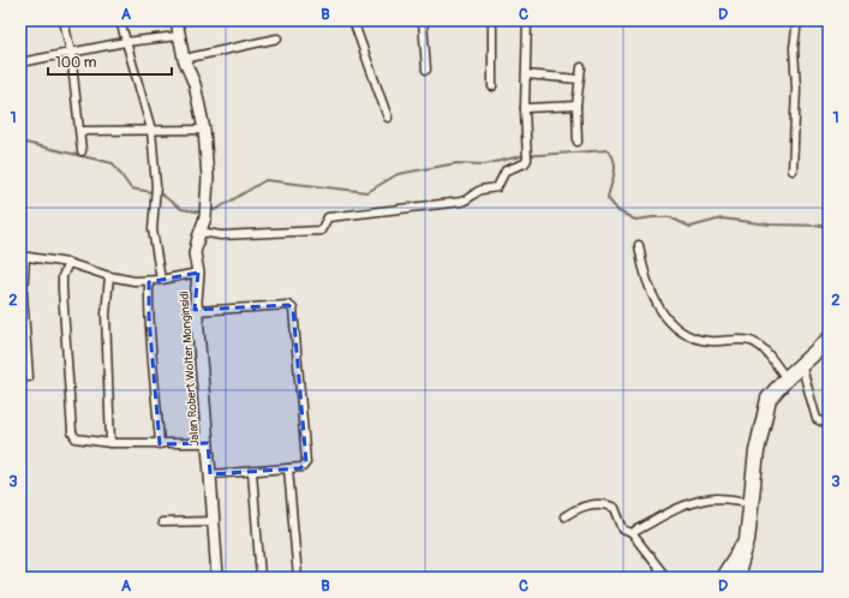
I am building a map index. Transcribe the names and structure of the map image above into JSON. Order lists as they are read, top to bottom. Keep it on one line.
{"streets":{"main road":["Jalan Robert Wolter Monginsidi"]},"scale_bar":"100 m","grid":{"columns":["A","B","C","D"],"rows":["1","2","3"]}}
